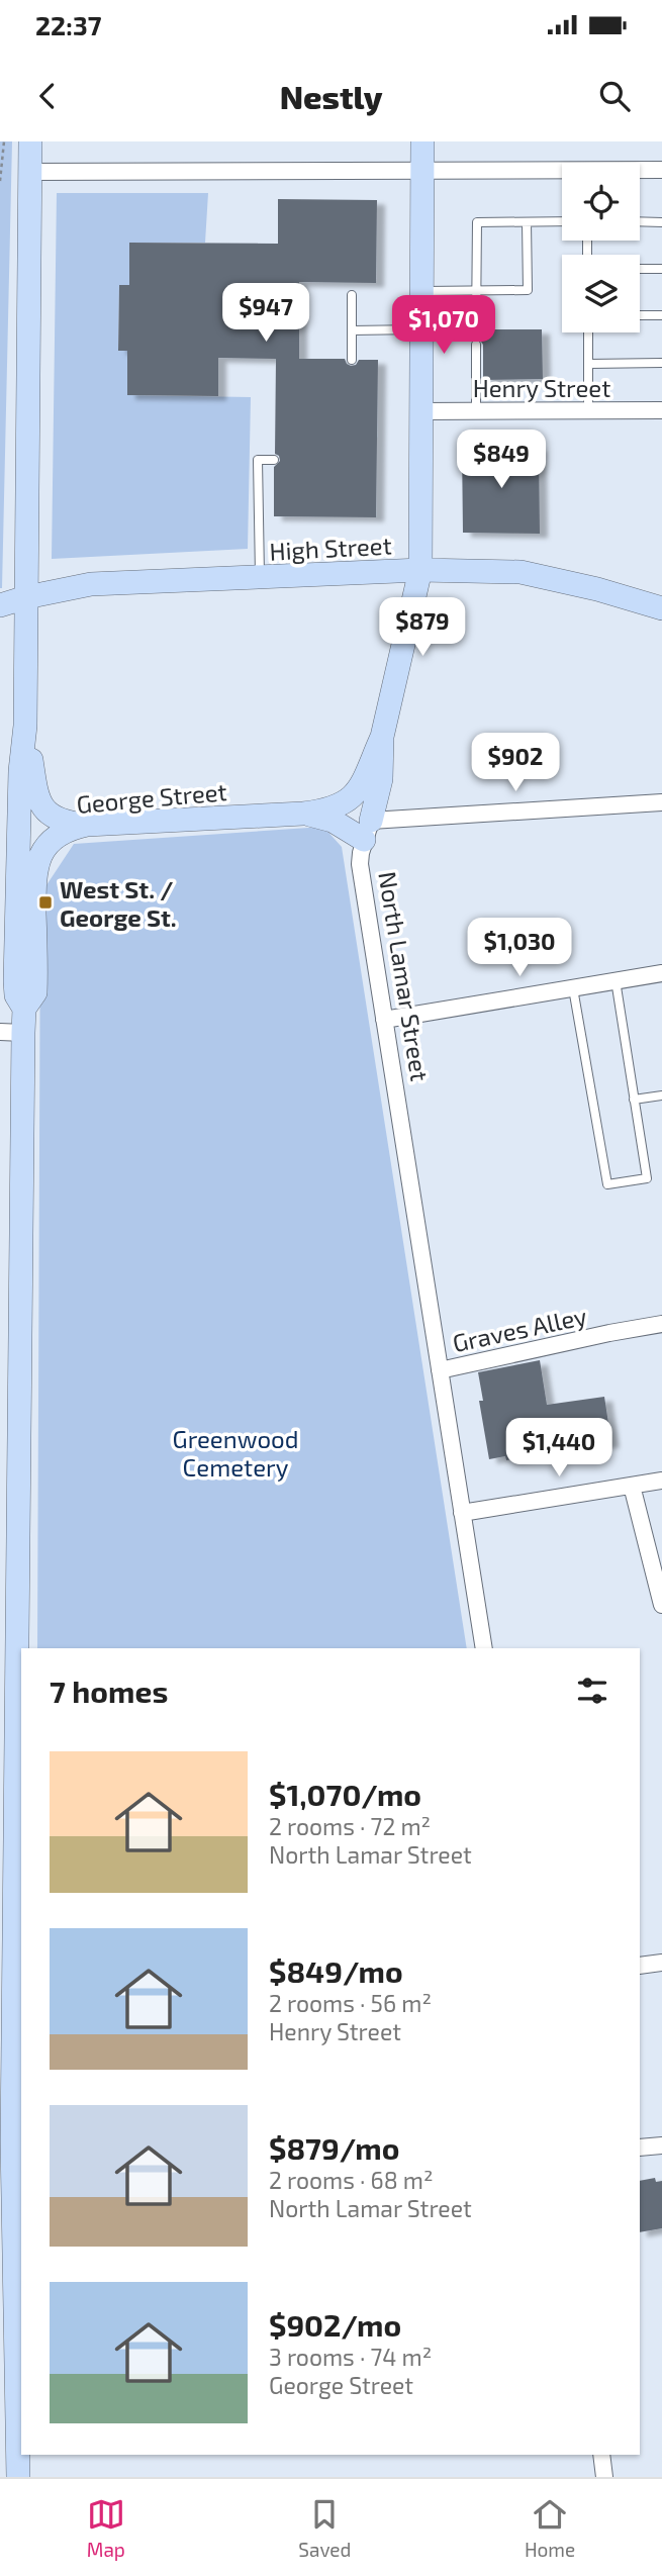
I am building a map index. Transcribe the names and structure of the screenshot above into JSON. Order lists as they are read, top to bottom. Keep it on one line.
{"streets":{"street":["Henry Street","High Street","George Street","North Lamar Street","Graves Alley"]},"crossings":[["Henry Street","North Lamar Street"],["High Street","North Lamar Street"],["North Lamar Street","Graves Alley"]],"parks":["Greenwood Cemetery"],"places":{"transit":["West St. / George St."]},"page":{"status":"22:37","header":"Nestly","price":["$947","$1,070","$849","$879","$902","$1,030","$1,440"],"heading":"7 homes","list":[{"name":"$1,070/mo","note":"2 rooms · 72 m² · North Lamar Street"},{"name":"$849/mo","note":"2 rooms · 56 m² · Henry Street"},{"name":"$879/mo","note":"2 rooms · 68 m² · North Lamar Street"},{"name":"$902/mo","note":"3 rooms · 74 m² · George Street"}],"tabs":["Map","Saved","Home"]}}
